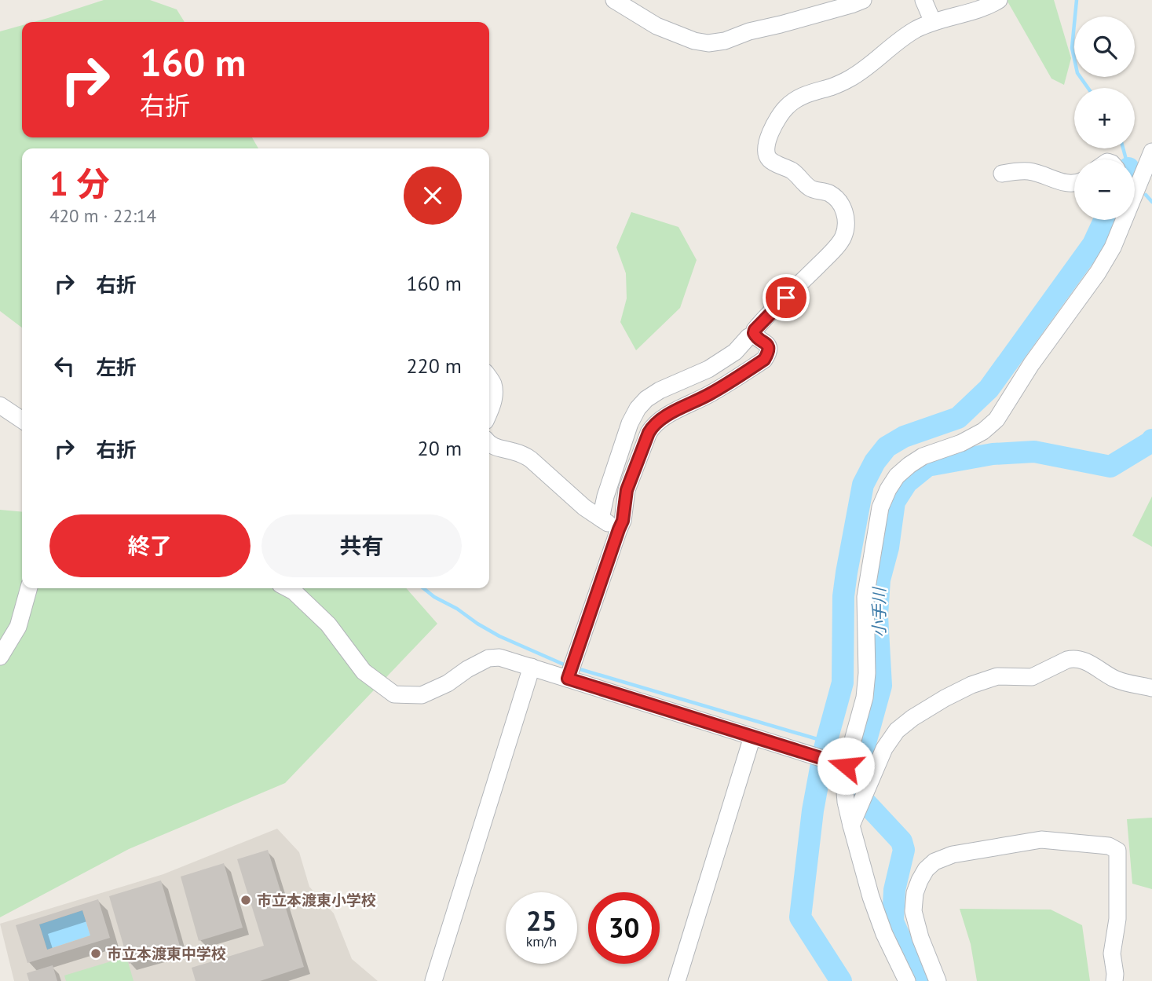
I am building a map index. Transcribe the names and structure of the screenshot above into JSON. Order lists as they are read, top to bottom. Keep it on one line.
{"water":["小手川"],"places":["市立本渡東小学校","市立本渡東中学校"],"page":{"map_buttons":["+","−"],"turn":["160 m","右折"],"heading":["1 分","420 m · 22:14"],"list":[{"name":"右折","value":"160 m"},{"name":"左折","value":"220 m"},{"name":"右折","value":"20 m"}],"buttons":["終了","共有"],"speed":"25 km/h","limit":"30"}}
